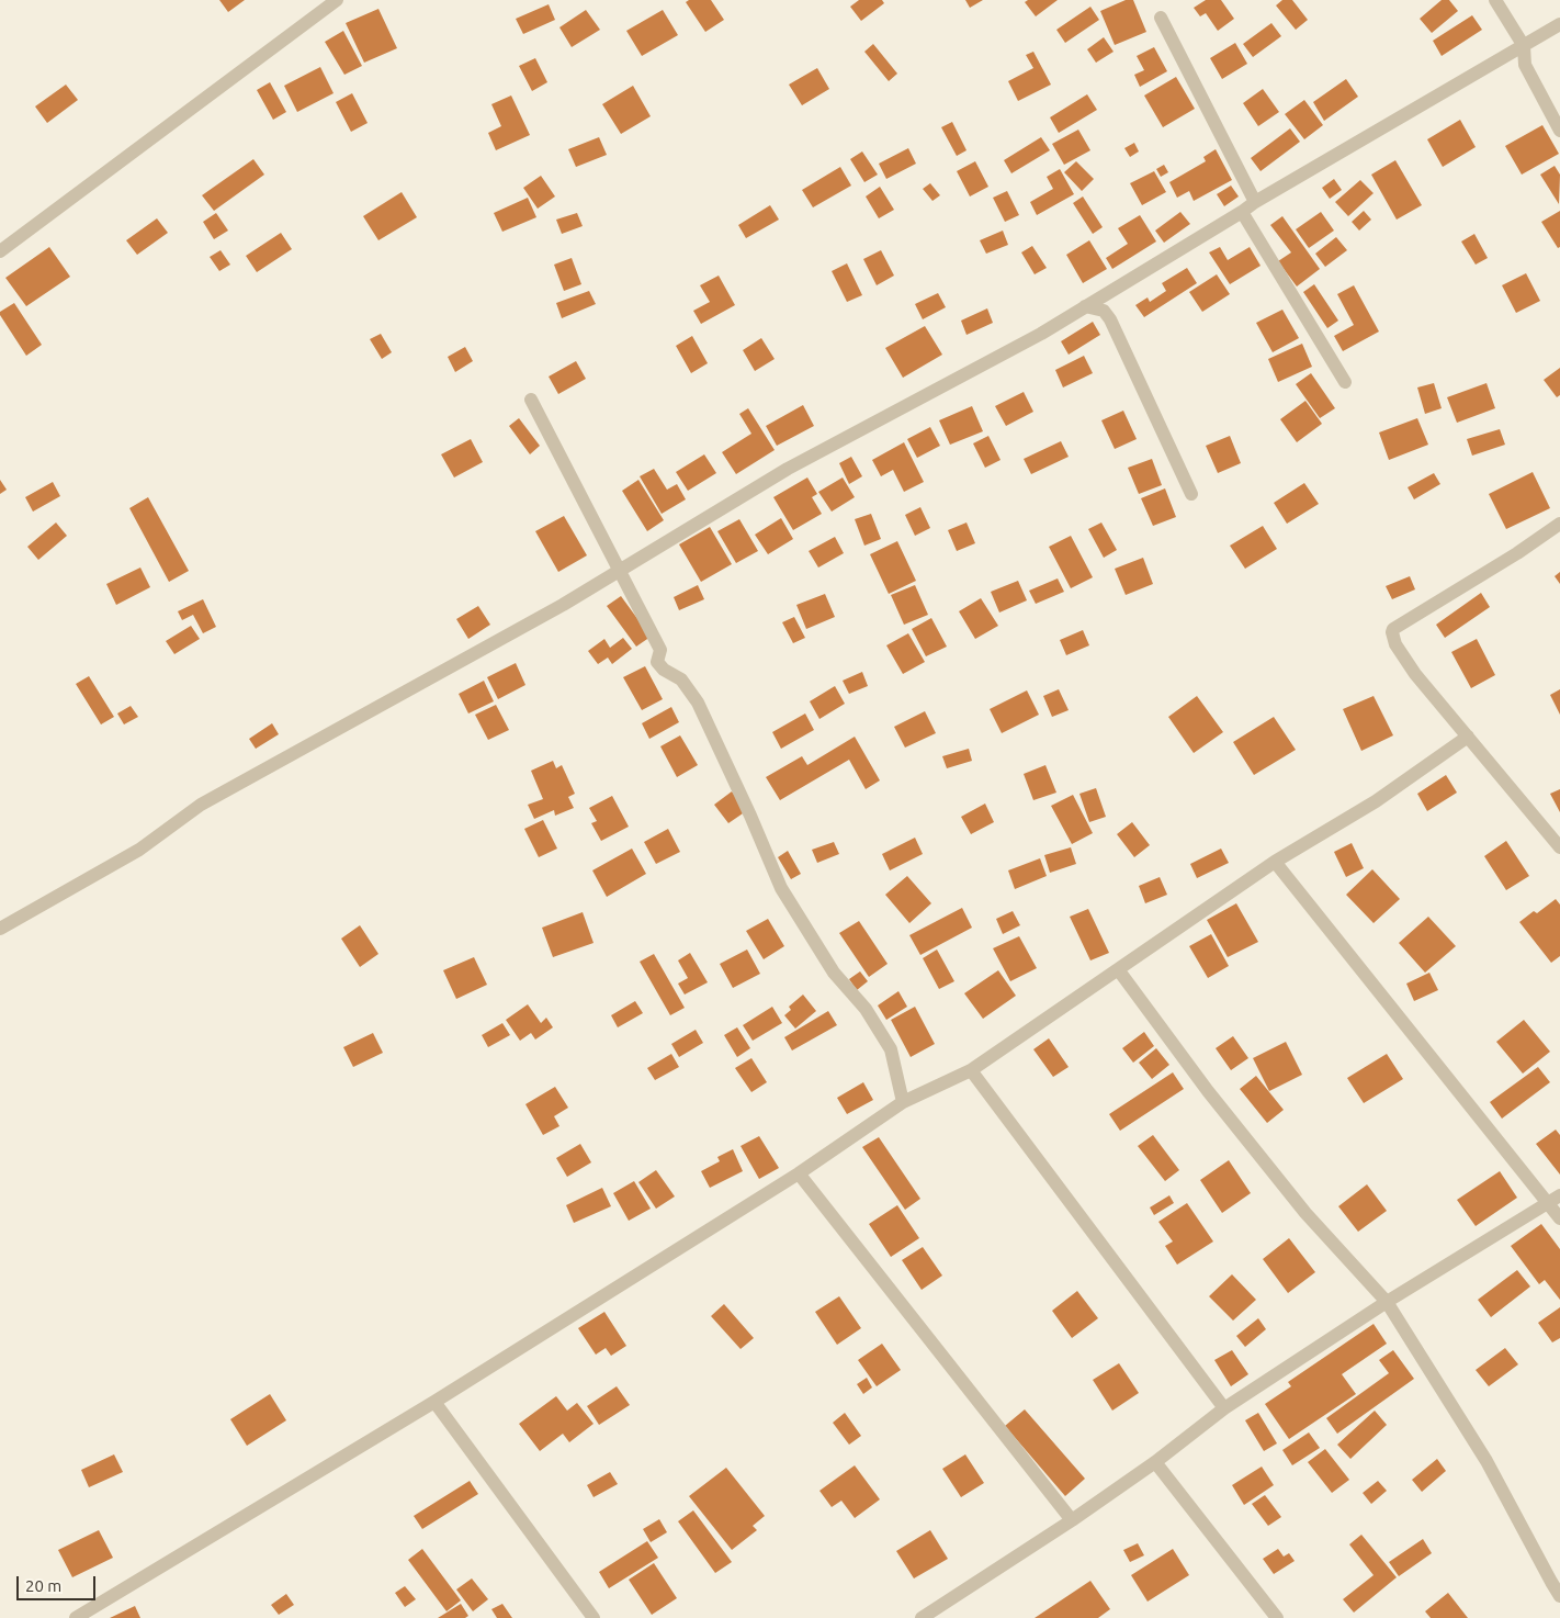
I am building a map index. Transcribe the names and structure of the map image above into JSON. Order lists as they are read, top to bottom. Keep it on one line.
{"scale_bar":"20 m"}
